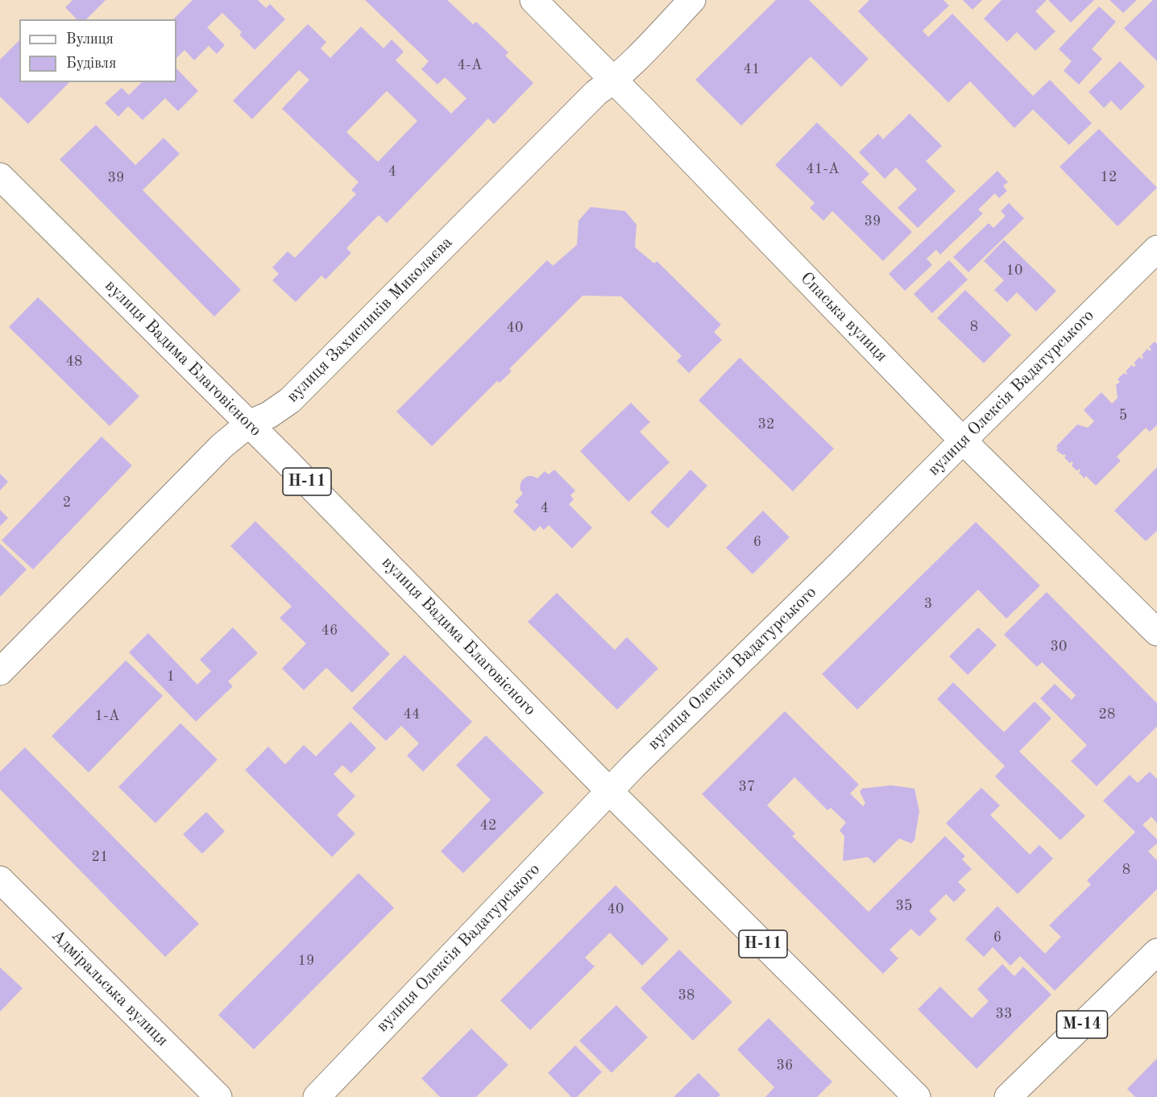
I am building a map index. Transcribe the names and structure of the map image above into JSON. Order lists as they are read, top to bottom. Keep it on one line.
{"streets":{"main road":["Спаська вулиця","вулиця Захисників Миколаєва","вулиця Вадима Благовісного","вулиця Олексія Вадатурського","Н-11","Адміральська вулиця","М-14"]},"crossings":[["Спаська вулиця","вулиця Захисників Миколаєва"],["Спаська вулиця","вулиця Олексія Вадатурського"],["вулиця Захисників Миколаєва","вулиця Вадима Благовісного"],["вулиця Вадима Благовісного","вулиця Олексія Вадатурського"]],"house_numbers":["4-А","41","41-А","4","12","39","39","10","8","40","48","5","32","2","4","6","3","46","30","1","44","28","1-А","37","42","21","8","35","40","6","19","38","33","36"],"legend":["Вулиця","Будівля"]}
